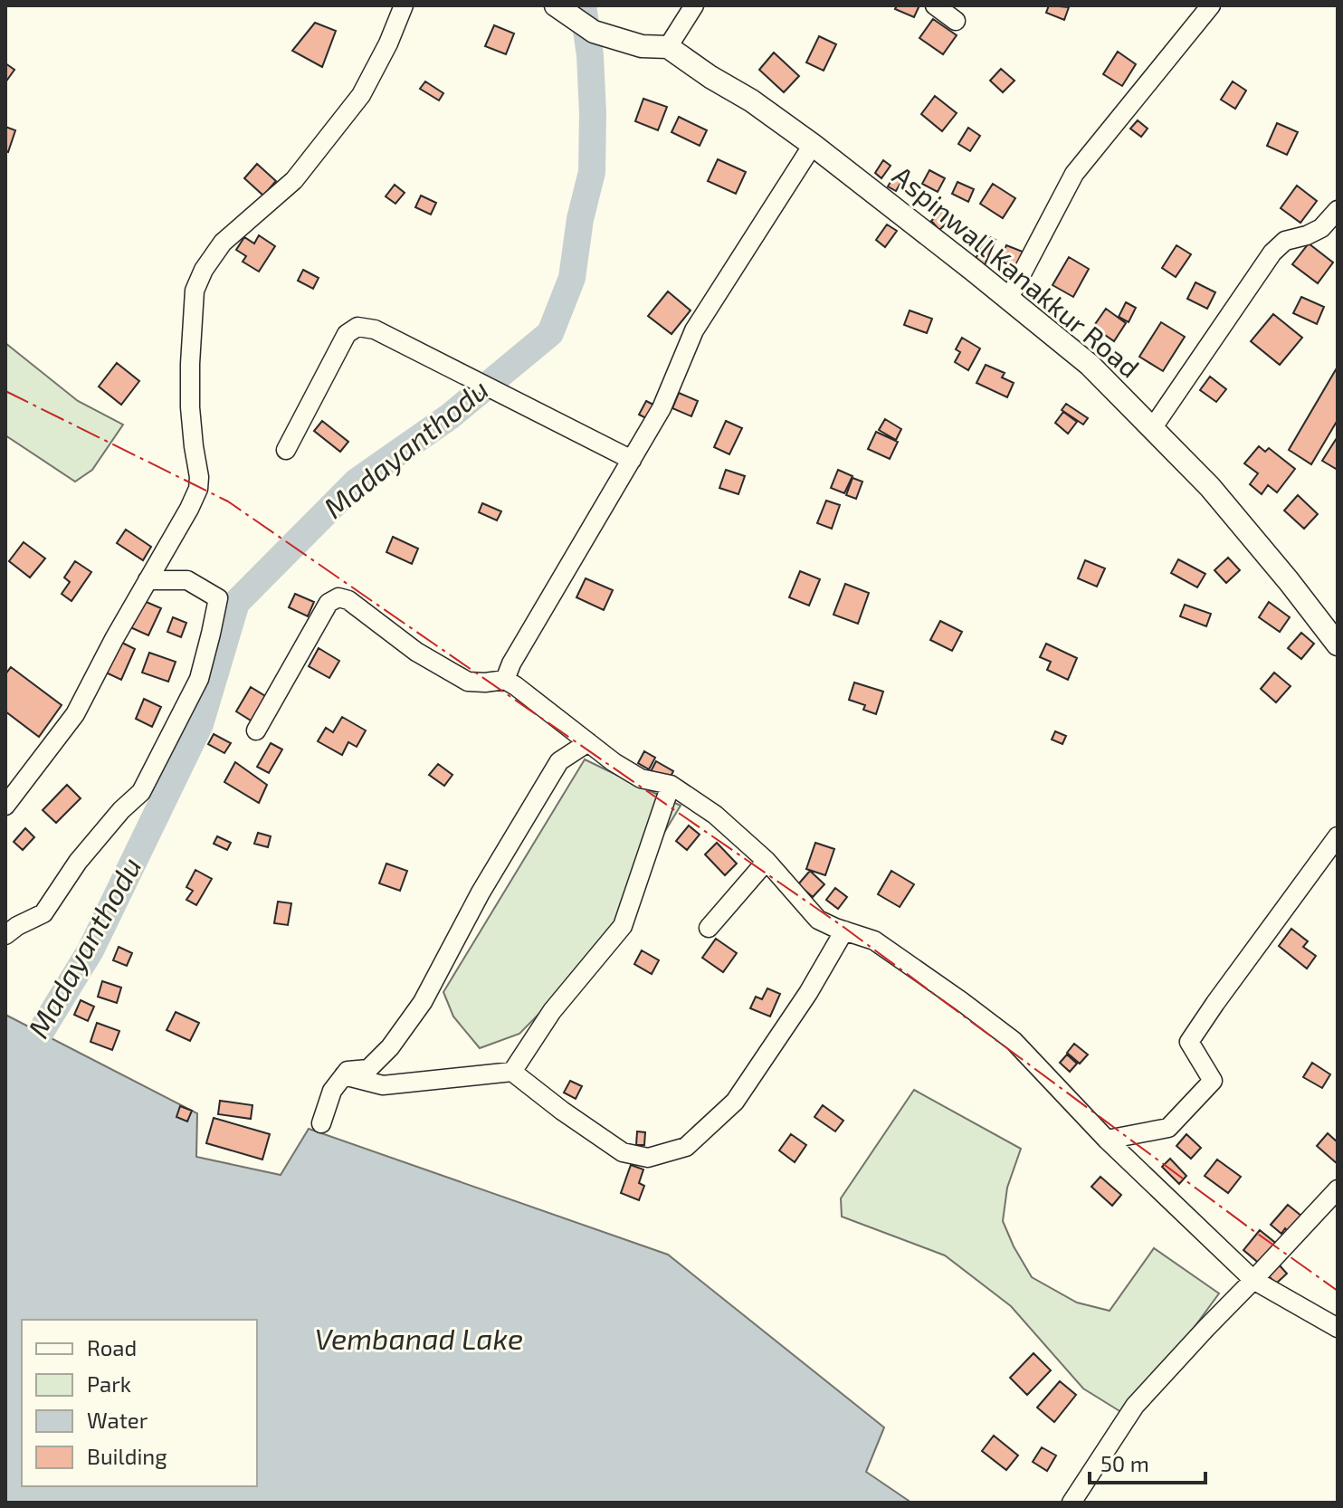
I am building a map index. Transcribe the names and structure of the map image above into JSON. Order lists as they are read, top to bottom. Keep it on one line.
{"streets":{"main road":["Aspinwall Kanakkur Road"]},"water":["Madayanthodu","Vembanad Lake"],"legend":["Road","Park","Water","Building"],"scale_bar":"50 m"}
